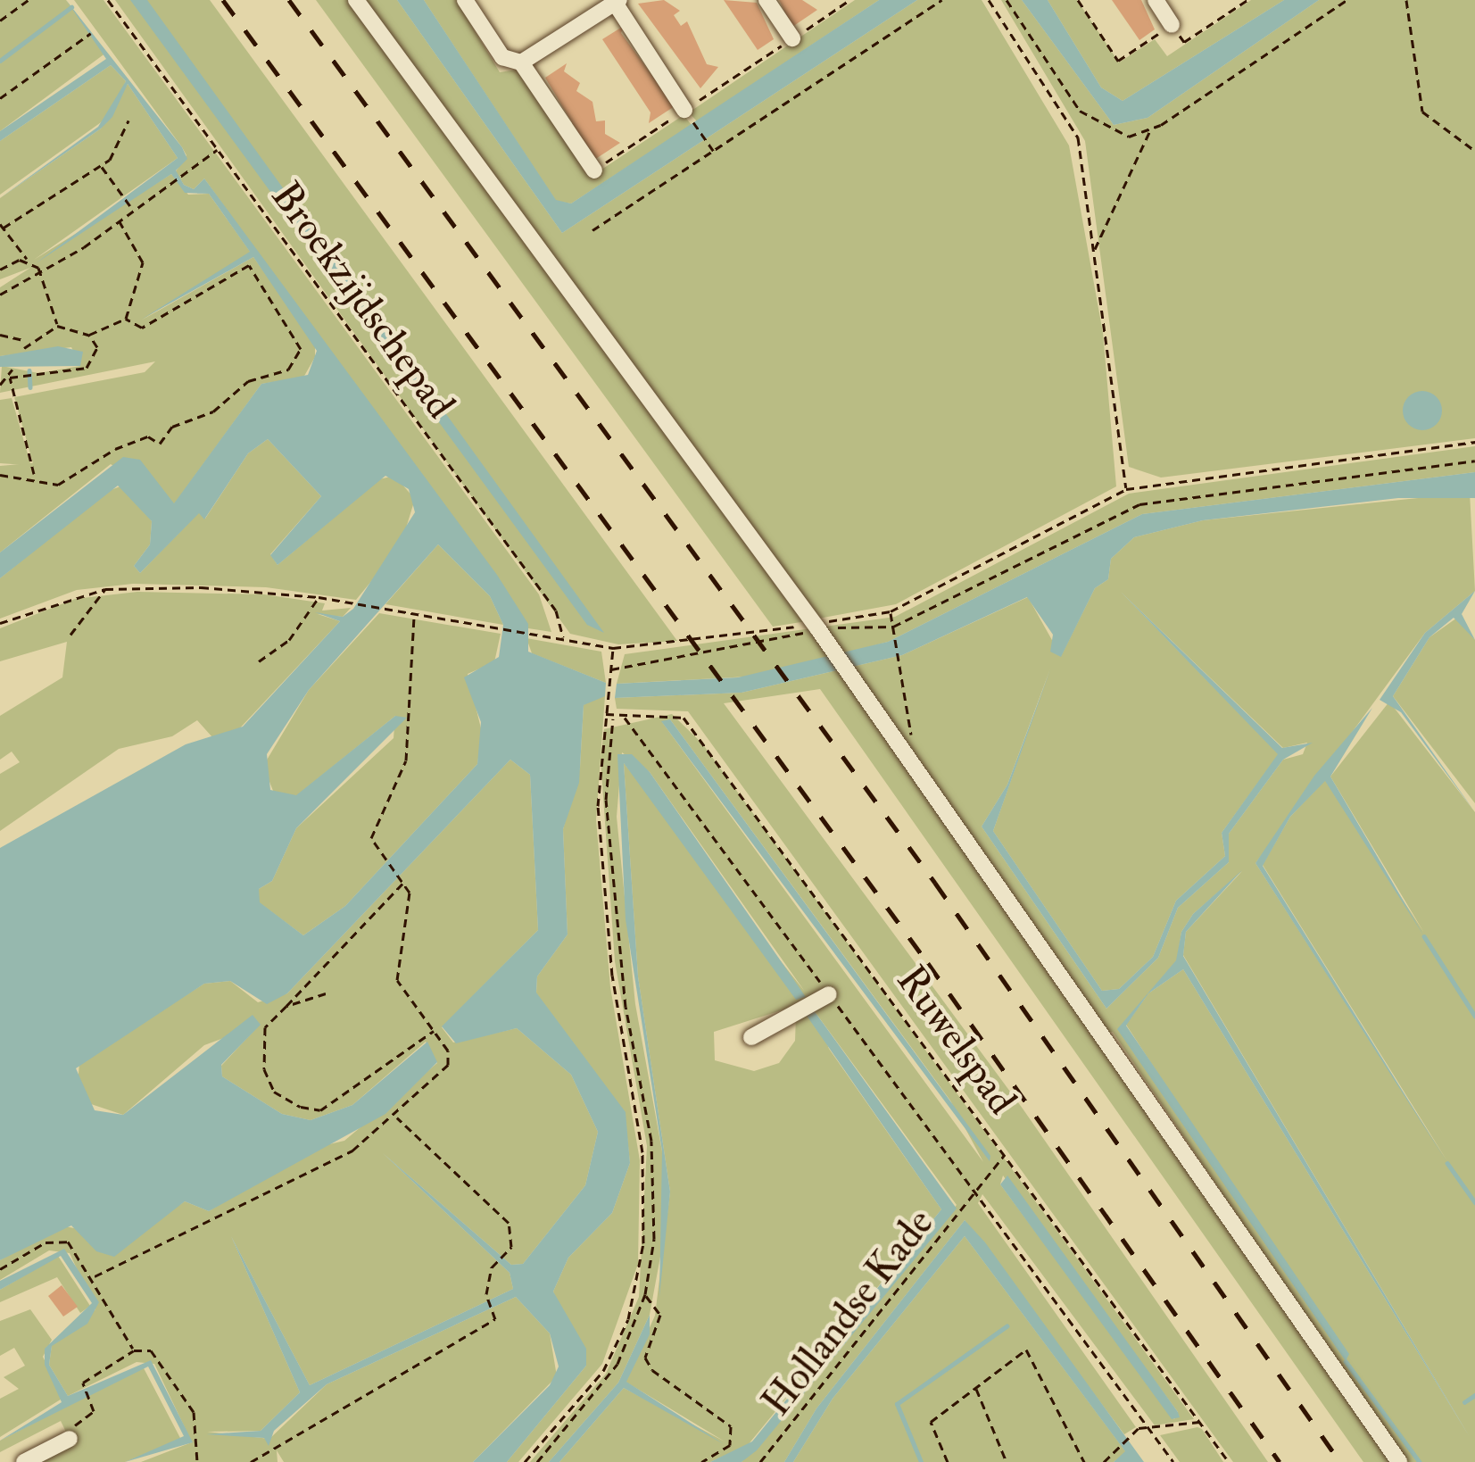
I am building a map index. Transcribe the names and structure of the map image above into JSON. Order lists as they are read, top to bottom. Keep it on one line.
{"streets":{"path":["Broekzijdschepad","Ruwelspad","Hollandse Kade"]},"crossings":[["Ruwelspad","Hollandse Kade"]]}
